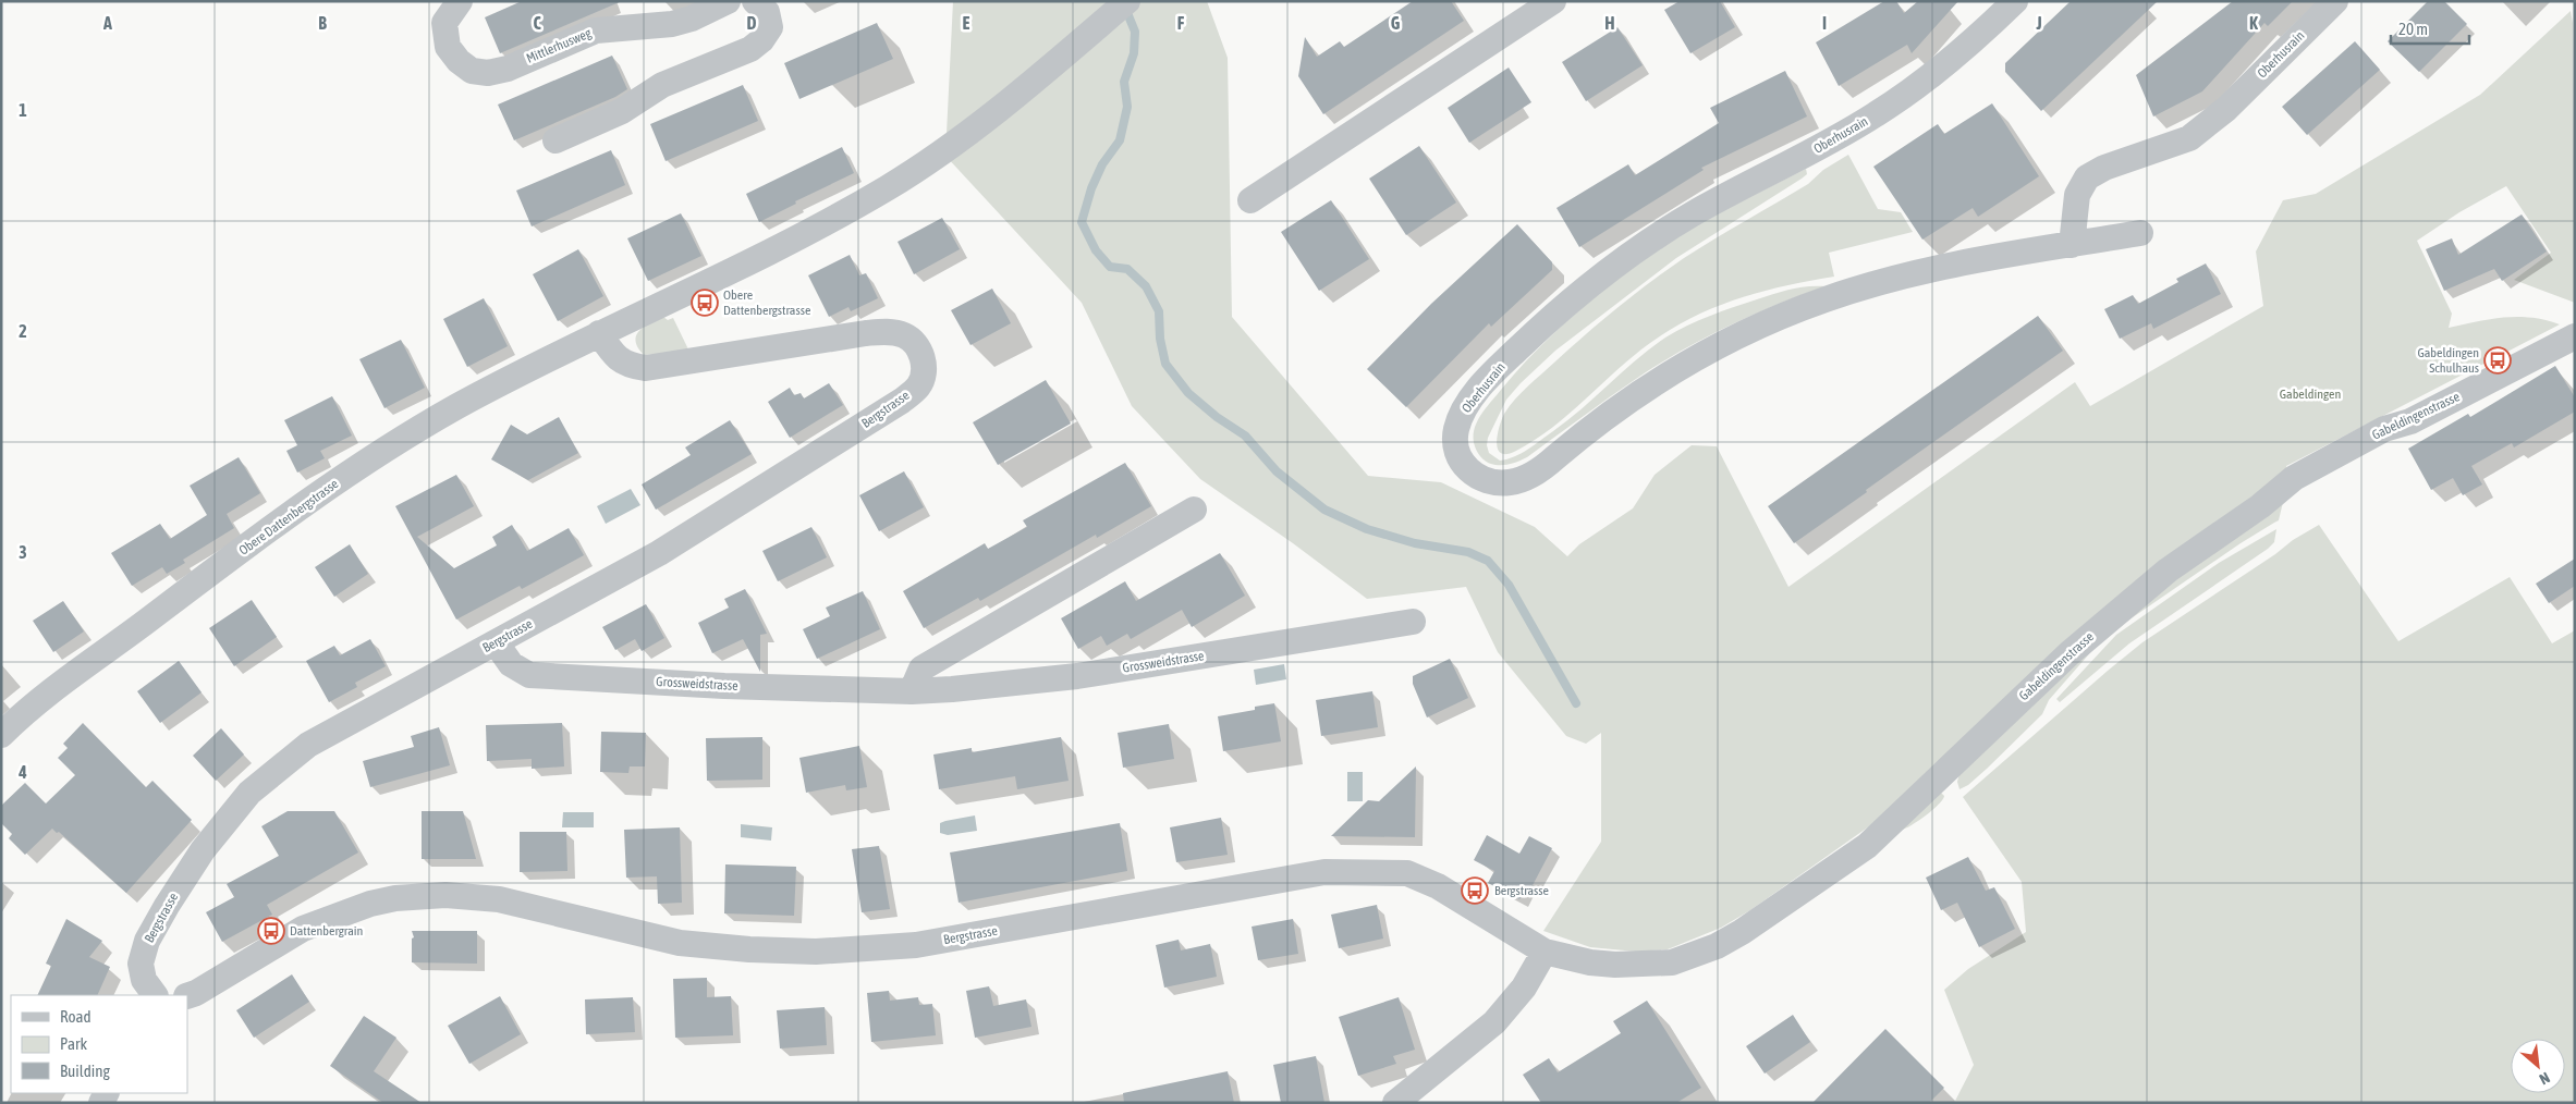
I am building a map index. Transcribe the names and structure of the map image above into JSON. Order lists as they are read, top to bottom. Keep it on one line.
{"streets":{"street":["Mittlerhusweg","Oberhusrain","Bergstrasse","Gabeldingenstrasse","Obere Dattenbergstrasse","Grossweidstrasse"]},"crossings":[["Bergstrasse","Gabeldingenstrasse"],["Bergstrasse","Obere Dattenbergstrasse"],["Bergstrasse","Grossweidstrasse"]],"parks":["Gabeldingen"],"places":{"bus stop":["Obere Dattenbergstrasse","Gabeldingen Schulhaus","Bergstrasse","Dattenbergrain"]},"legend":["Road","Park","Building"],"scale_bar":"20 m","north":"bottom right","grid":{"columns":["A","B","C","D","E","F","G","H","I","J","K"],"rows":["1","2","3","4"]}}
